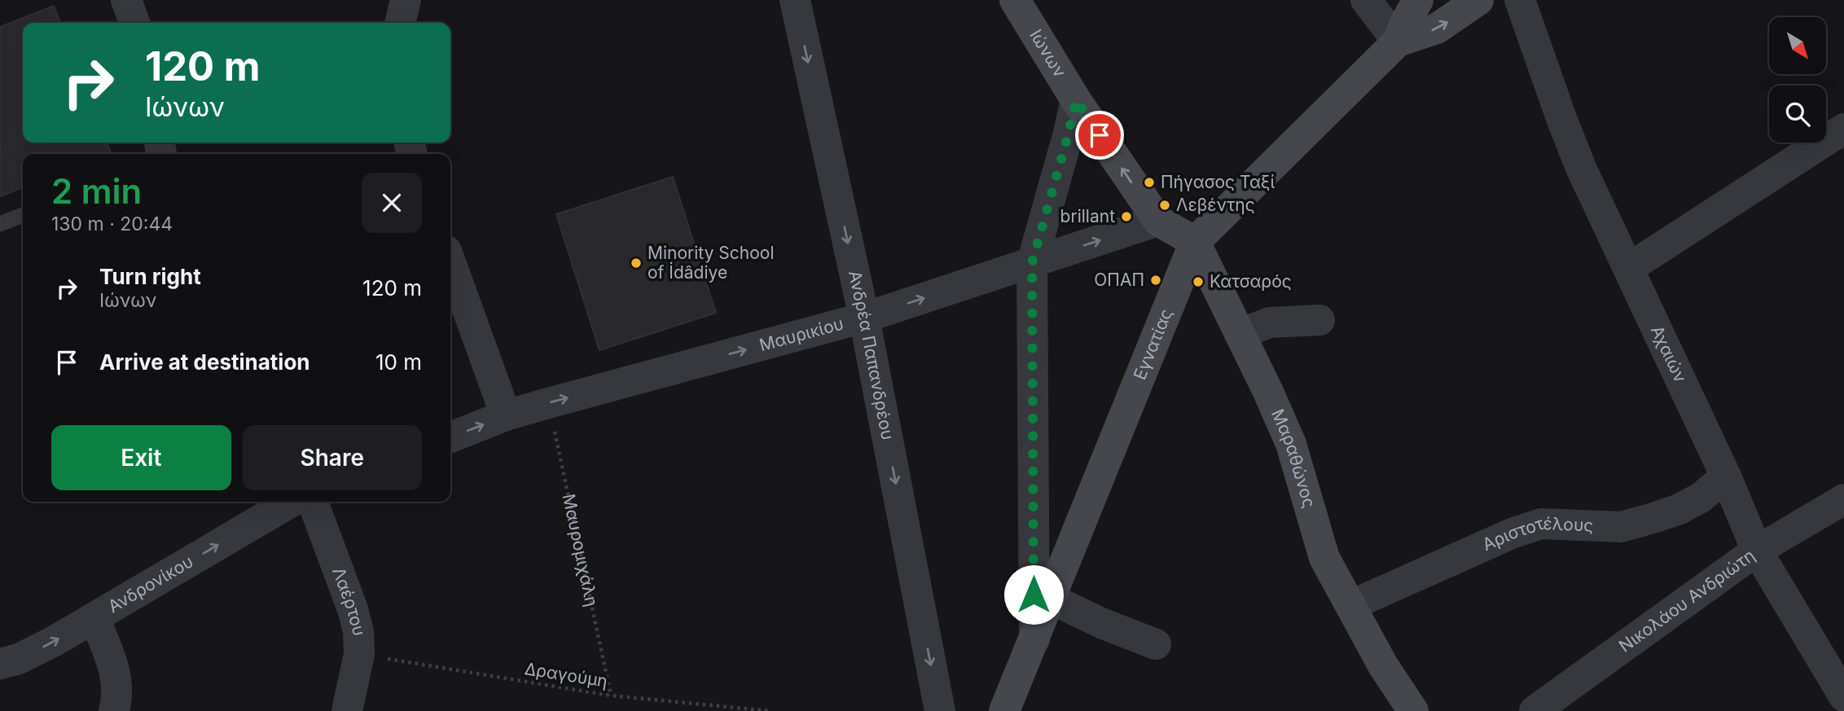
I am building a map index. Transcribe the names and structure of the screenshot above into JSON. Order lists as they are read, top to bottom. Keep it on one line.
{"streets":{"main road":["Ιώνων","Εγνατίας","Μαραθώνος"],"street":["Μαυρικίου","Αχαιών","Ανδρέα Παπανδρέου","Αριστοτέλους","Ανδρονίκου","Νικολάου Ανδριώτη","Λαέρτου"],"path":["Μαυρομιχάλη","Δραγούμη"]},"crossings":[["Ιώνων","Μαυρικίου"],["Μαυρικίου","Ανδρέα Παπανδρέου"],["Μαυρικίου","Μαυρομιχάλη"],["Εγνατίας","Μαραθώνος"],["Αχαιών","Αριστοτέλους"],["Αχαιών","Νικολάου Ανδριώτη"],["Μαραθώνος","Αριστοτέλους"],["Μαυρομιχάλη","Δραγούμη"],["Λαέρτου","Δραγούμη"]],"one_way":["Ιώνων","Μαυρικίου","Ανδρονίκου"],"places":["Πήγασος Ταξί","Λεβέντης","brillant","Minority School of İdâdiye","ΟΠΑΠ","Κατσαρός"],"north":"bottom right","page":{"turn":["120 m","Ιώνων"],"heading":["2 min","130 m · 20:44"],"list":[{"name":"Turn right","note":"Ιώνων","value":"120 m"},{"name":"Arrive at destination","value":"10 m"}],"buttons":["Exit","Share"]}}
